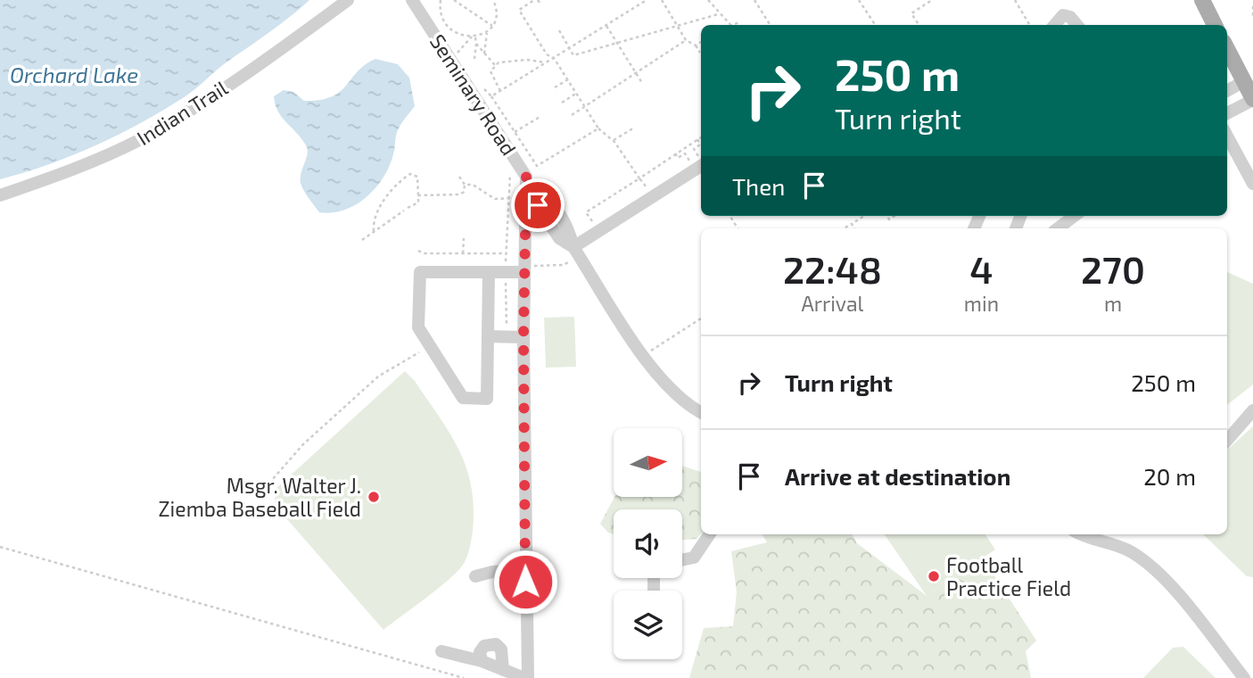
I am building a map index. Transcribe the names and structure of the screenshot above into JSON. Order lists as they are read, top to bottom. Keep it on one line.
{"streets":{"street":["Seminary Road","Indian Trail"]},"water":["Orchard Lake"],"places":["Msgr. Walter J. Ziemba Baseball Field","Football Practice Field"],"north":"right","page":{"turn":["250 m","Turn right"],"then":"Then","eta":["22:48","Arrival","4","min","270","m"],"list":[{"name":"Turn right","value":"250 m"},{"name":"Arrive at destination","value":"20 m"}]}}
